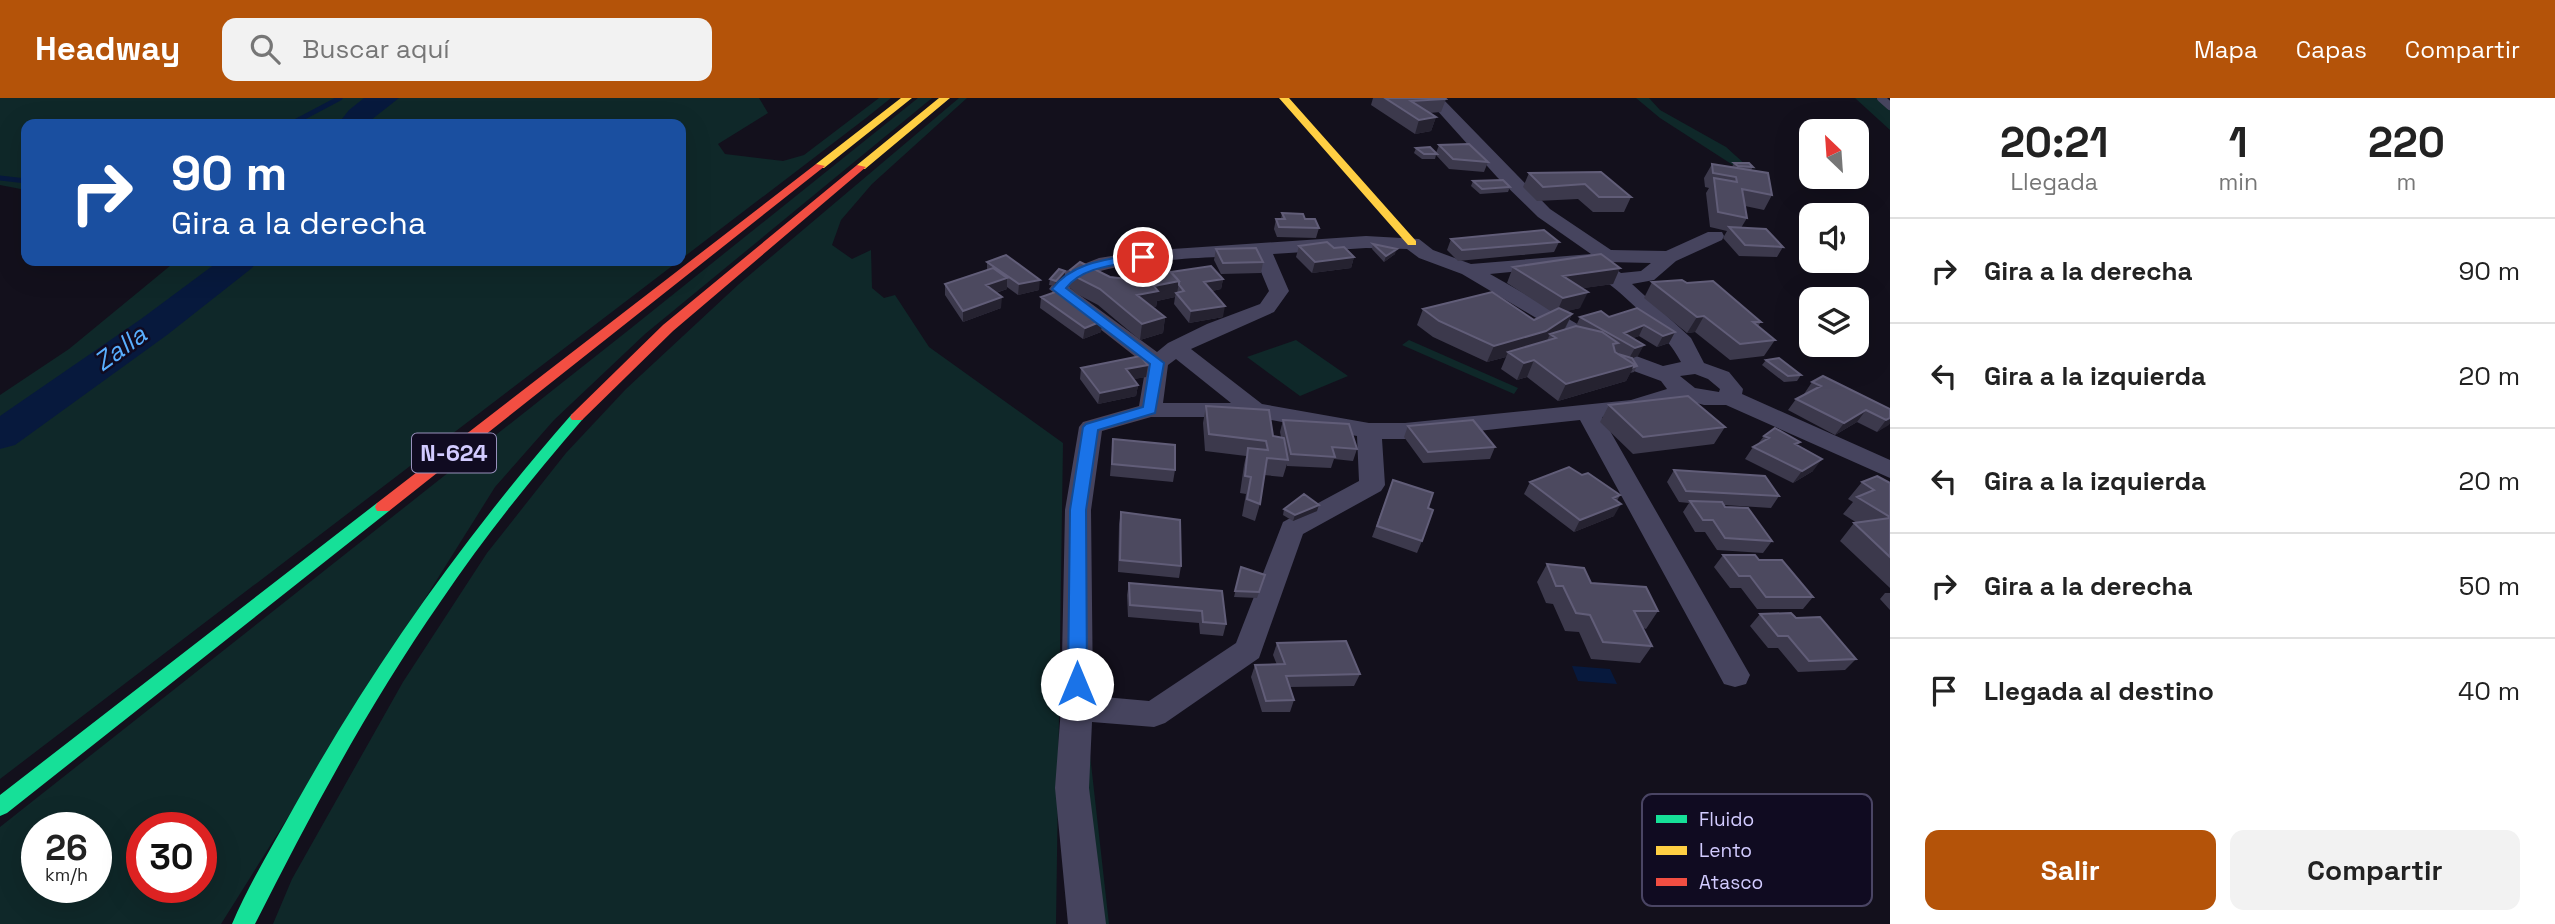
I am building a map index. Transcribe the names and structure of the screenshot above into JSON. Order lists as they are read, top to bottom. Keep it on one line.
{"streets":{"main road":["N-624"]},"water":["Zalla"],"legend":["Fluido","Lento","Atasco"],"north":"top left","page":{"header":"Headway","search":"Buscar aquí","nav":["Mapa","Capas","Compartir"],"eta":["20:21","Llegada","1","min","220","m"],"turn":["90 m","Gira a la derecha"],"list":[{"name":"Gira a la derecha","value":"90 m"},{"name":"Gira a la izquierda","value":"20 m"},{"name":"Gira a la izquierda","value":"20 m"},{"name":"Gira a la derecha","value":"50 m"},{"name":"Llegada al destino","value":"40 m"}],"speed":"26 km/h","limit":"30","buttons":["Salir","Compartir"]}}
